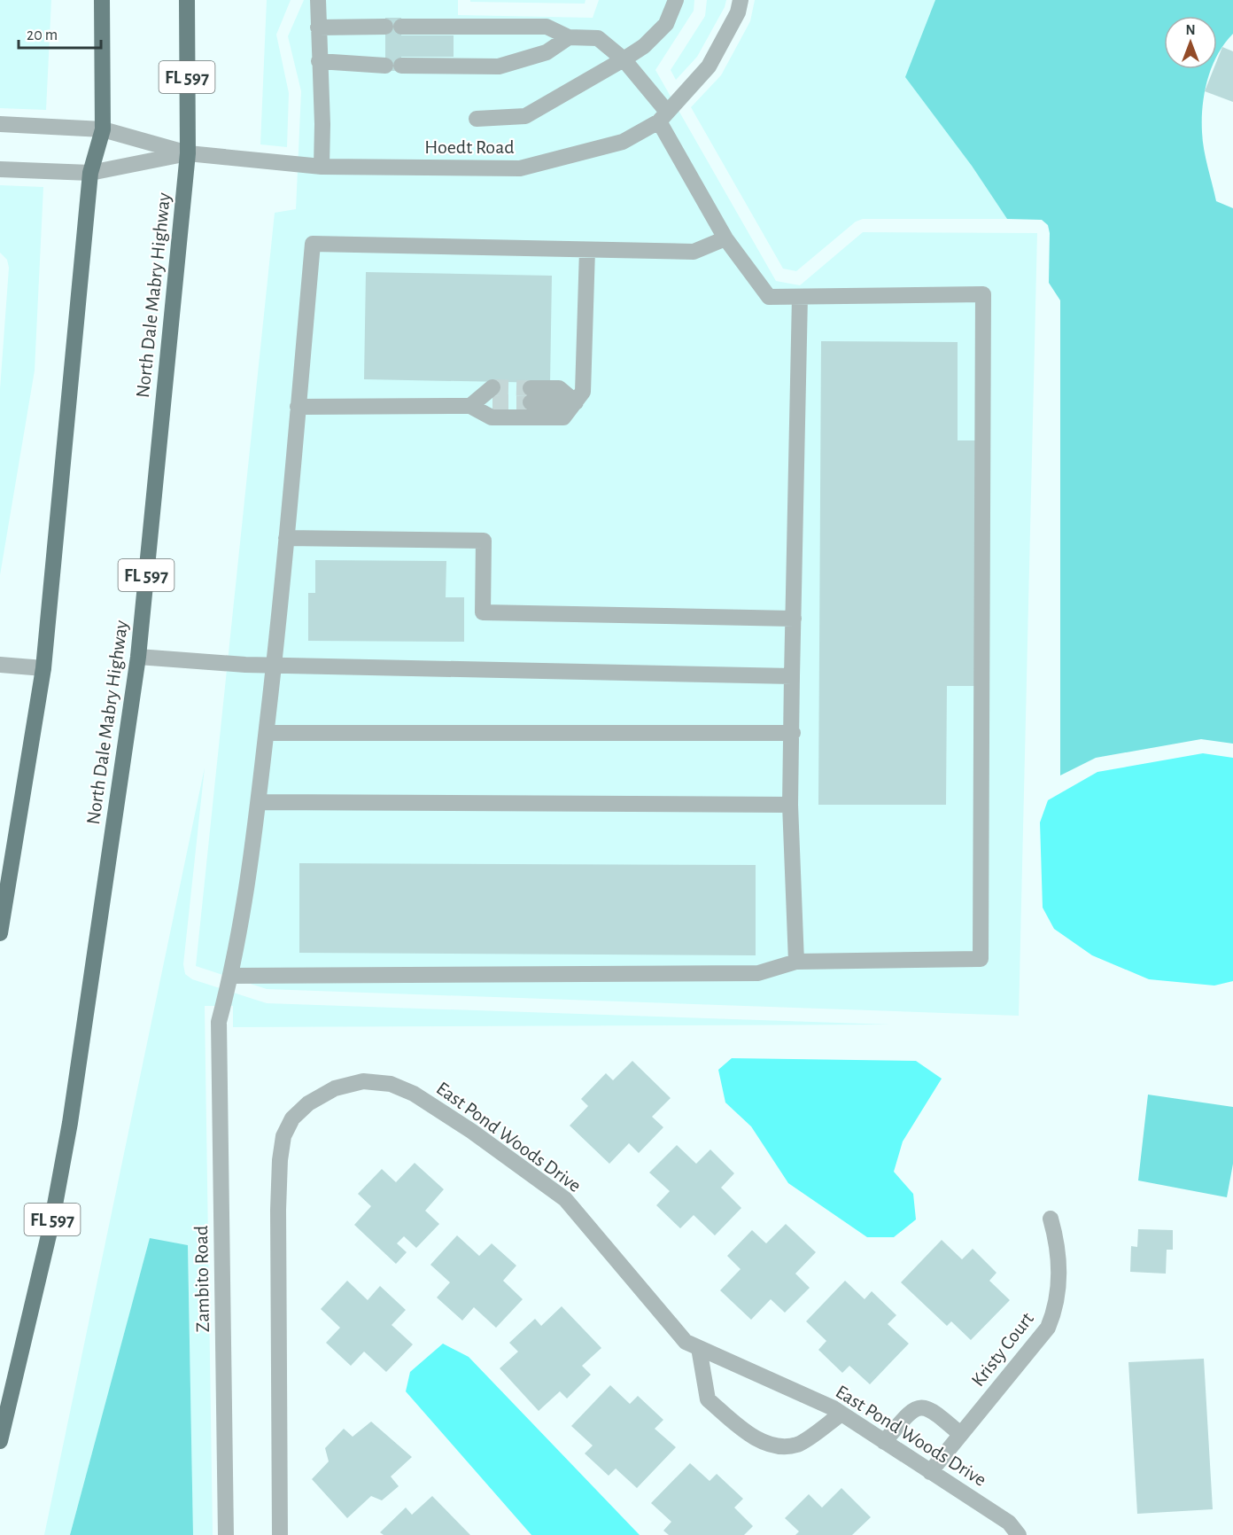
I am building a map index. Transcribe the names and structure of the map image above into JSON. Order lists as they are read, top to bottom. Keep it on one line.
{"streets":{"main road":["FL 597","North Dale Mabry Highway"],"street":["Hoedt Road","East Pond Woods Drive","Zambito Road","Kristy Court"]},"crossings":[["Hoedt Road","North Dale Mabry Highway"],["East Pond Woods Drive","Kristy Court"]],"scale_bar":"20 m","north":"top"}
